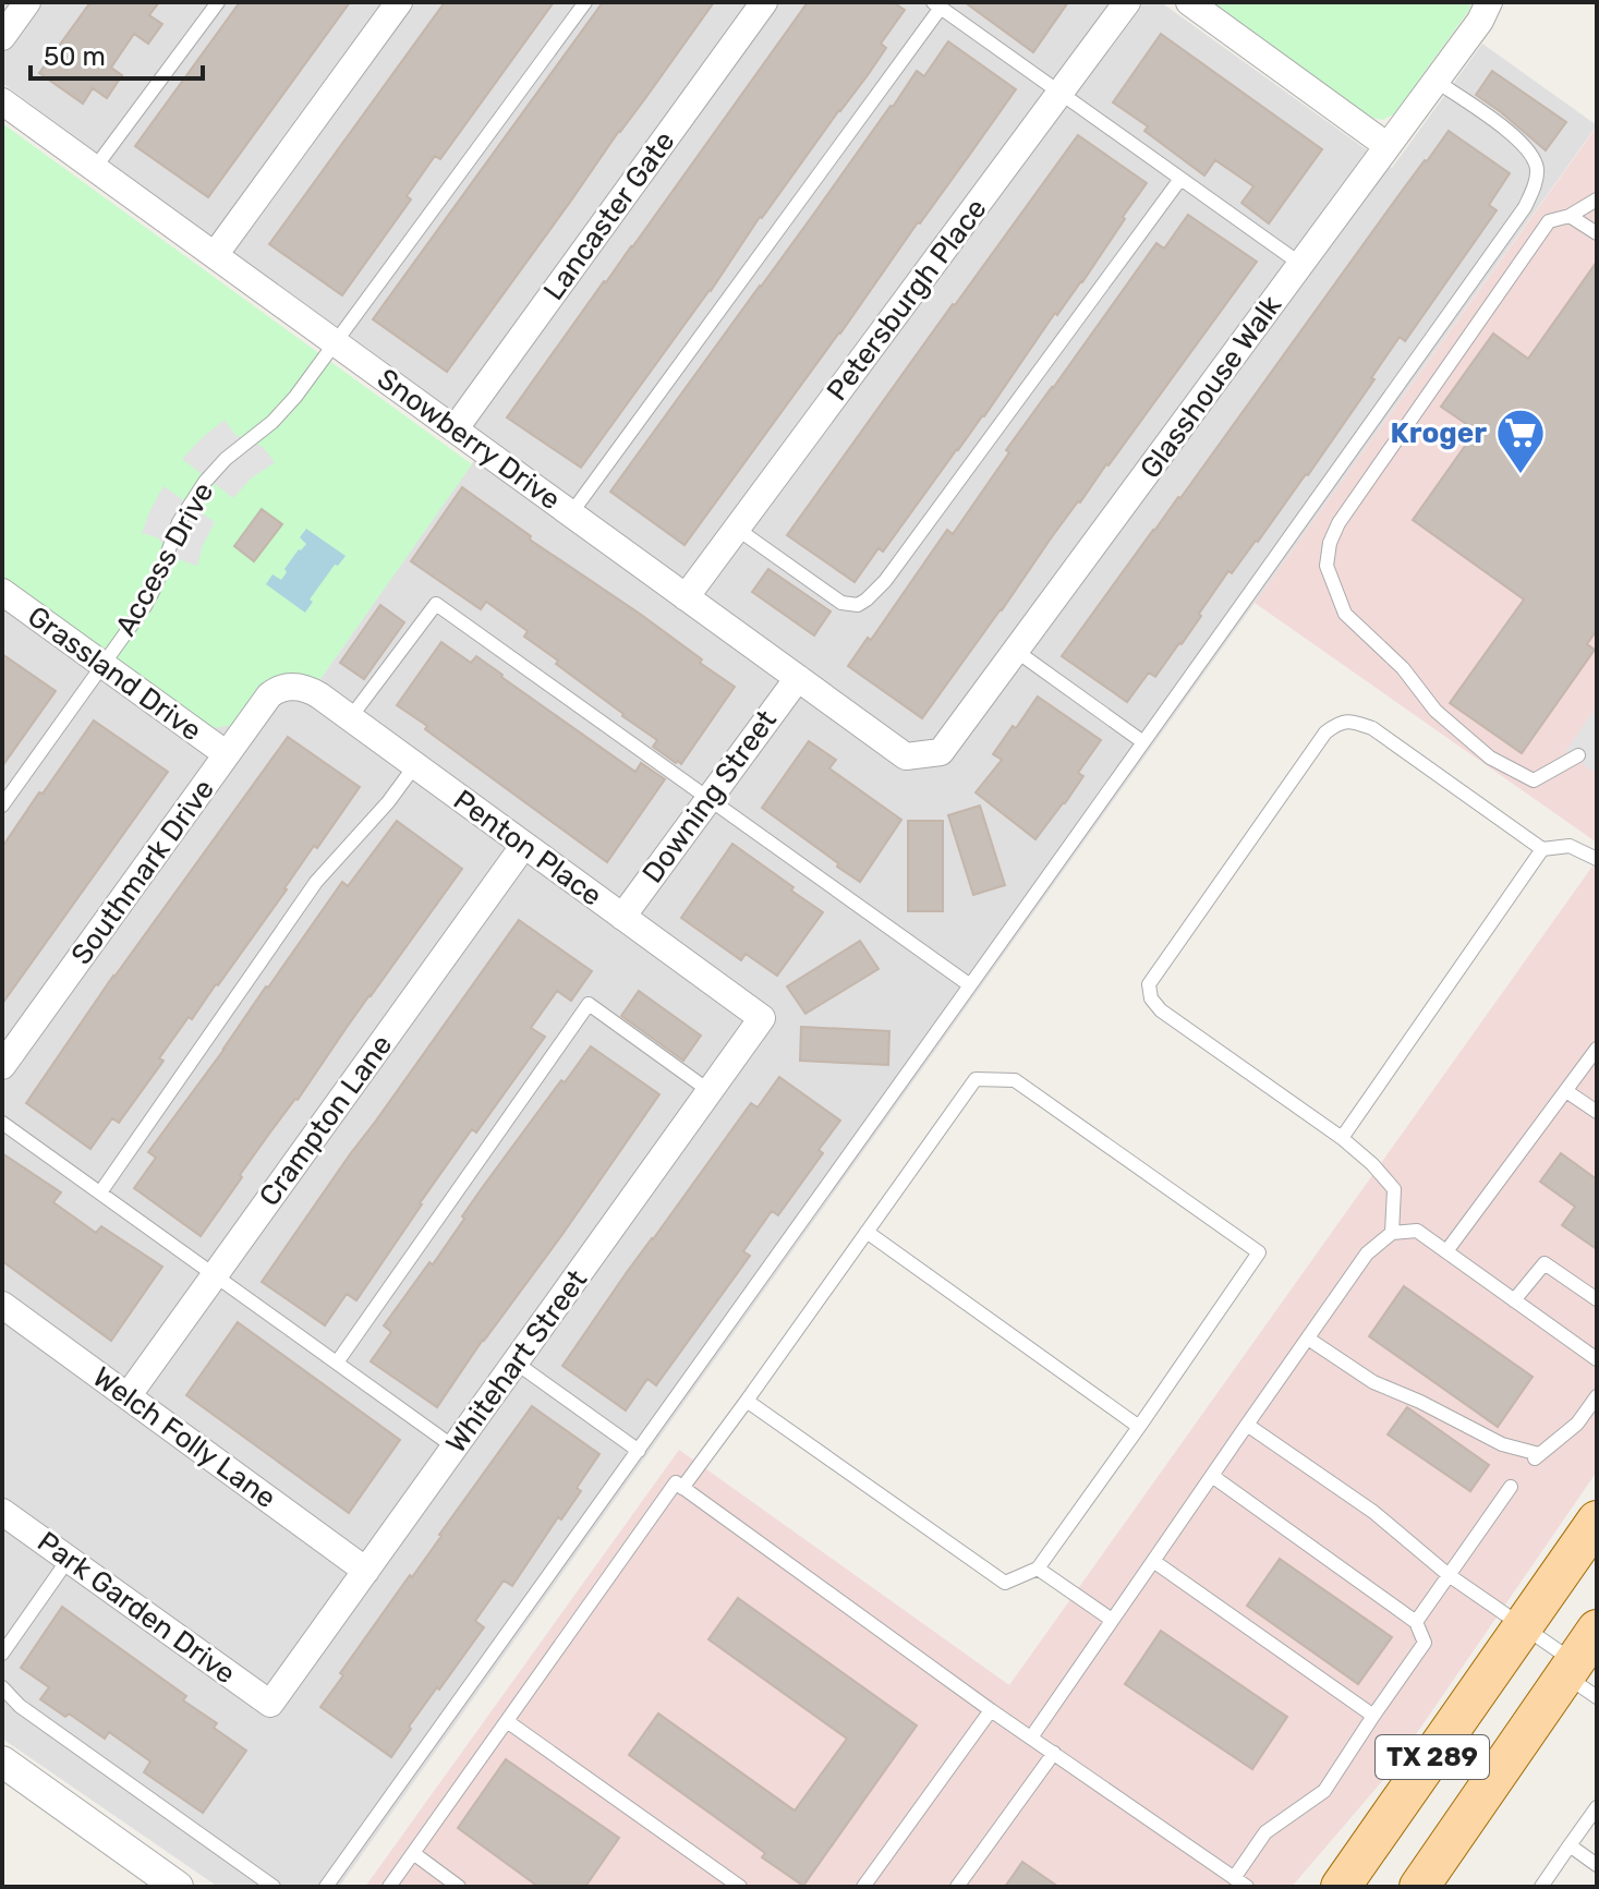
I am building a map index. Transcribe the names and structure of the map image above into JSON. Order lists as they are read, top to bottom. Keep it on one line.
{"streets":{"main road":["TX 289"],"street":["Lancaster Gate","Petersburgh Place","Glasshouse Walk","Snowberry Drive","Grassland Drive","Downing Street","Penton Place","Southmark Drive","Crampton Lane","Whitehart Street","Welch Folly Lane","Park Garden Drive"],"lane":["Access Drive"]},"crossings":[["Lancaster Gate","Snowberry Drive"],["Petersburgh Place","Snowberry Drive"],["Glasshouse Walk","Snowberry Drive"],["Snowberry Drive","Access Drive"],["Snowberry Drive","Downing Street"],["Access Drive","Grassland Drive"],["Grassland Drive","Southmark Drive"],["Downing Street","Penton Place"],["Penton Place","Southmark Drive"],["Penton Place","Crampton Lane"],["Penton Place","Whitehart Street"],["Crampton Lane","Welch Folly Lane"],["Whitehart Street","Welch Folly Lane"],["Whitehart Street","Park Garden Drive"]],"places":{"supermarket":["Kroger"]},"scale_bar":"50 m"}
